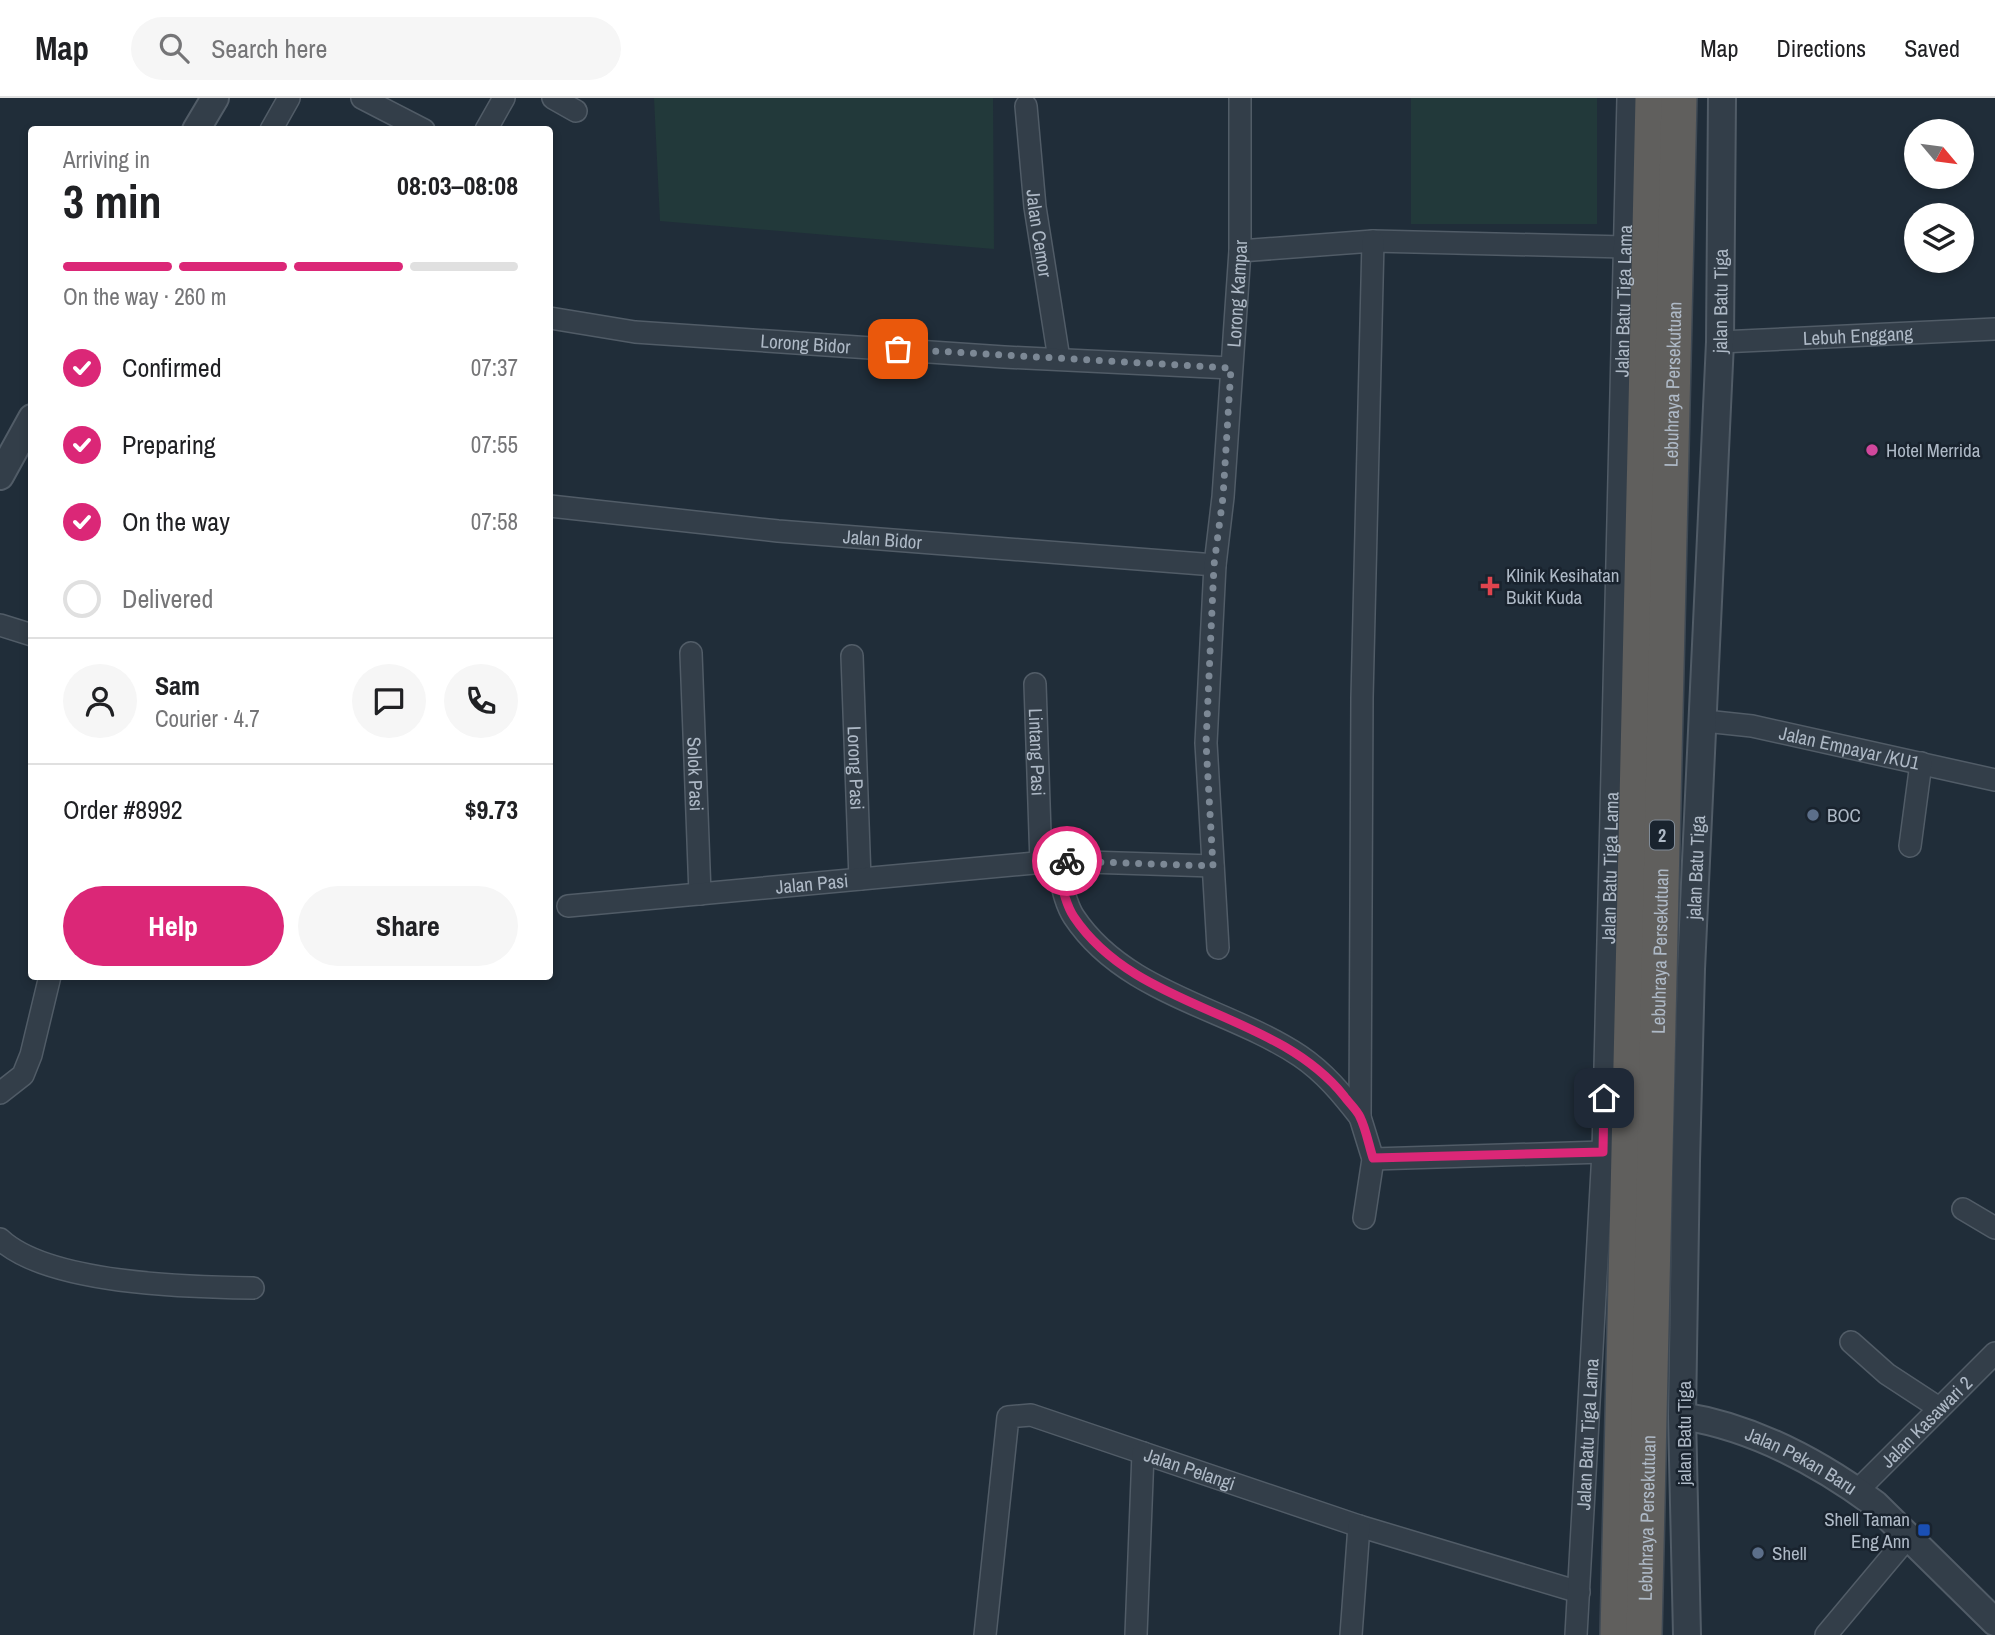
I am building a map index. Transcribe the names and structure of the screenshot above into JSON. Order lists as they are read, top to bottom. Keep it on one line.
{"streets":{"highway":["Lebuhraya Persekutuan","2"],"street":["Jalan Cemor","Lorong Kampar","Jalan Batu Tiga Lama","jalan Batu Tiga","Lebuh Enggang","Lorong Bidor","Jalan Bidor","Jalan Empayar /KU1","Lintang Pasi","Lorong Pasi","Solok Pasi","Jalan Pasi","Jalan Kasawari 2","Jalan Pekan Baru","Jalan Pelangi"]},"crossings":[["Jalan Cemor","Lorong Bidor"],["Lorong Kampar","Lorong Bidor"],["Lorong Kampar","Jalan Bidor"],["Lorong Kampar","Jalan Pasi"],["Jalan Batu Tiga Lama","Jalan Pelangi"],["jalan Batu Tiga","Lebuh Enggang"],["jalan Batu Tiga","Jalan Empayar /KU1"],["jalan Batu Tiga","Jalan Pekan Baru"],["Lintang Pasi","Jalan Pasi"],["Lorong Pasi","Jalan Pasi"],["Solok Pasi","Jalan Pasi"],["Jalan Kasawari 2","Jalan Pekan Baru"]],"places":{"other":["Hotel Merrida","BOC","Shell"],"health":["Klinik Kesihatan Bukit Kuda"],"transit":["Shell Taman Eng Ann"]},"north":"bottom right","page":{"header":"Map","search":"Search here","nav":["Map","Directions","Saved"],"heading":["3 min","Arriving in","08:03–08:08"],"panel":["Sam","Courier · 4.7","Order #8992","$9.73"],"bar":"On the way · 260 m","list":[["Confirmed","07:37"],["Preparing","07:55"],["On the way","07:58"],"Delivered"],"buttons":["Help","Share"]}}
